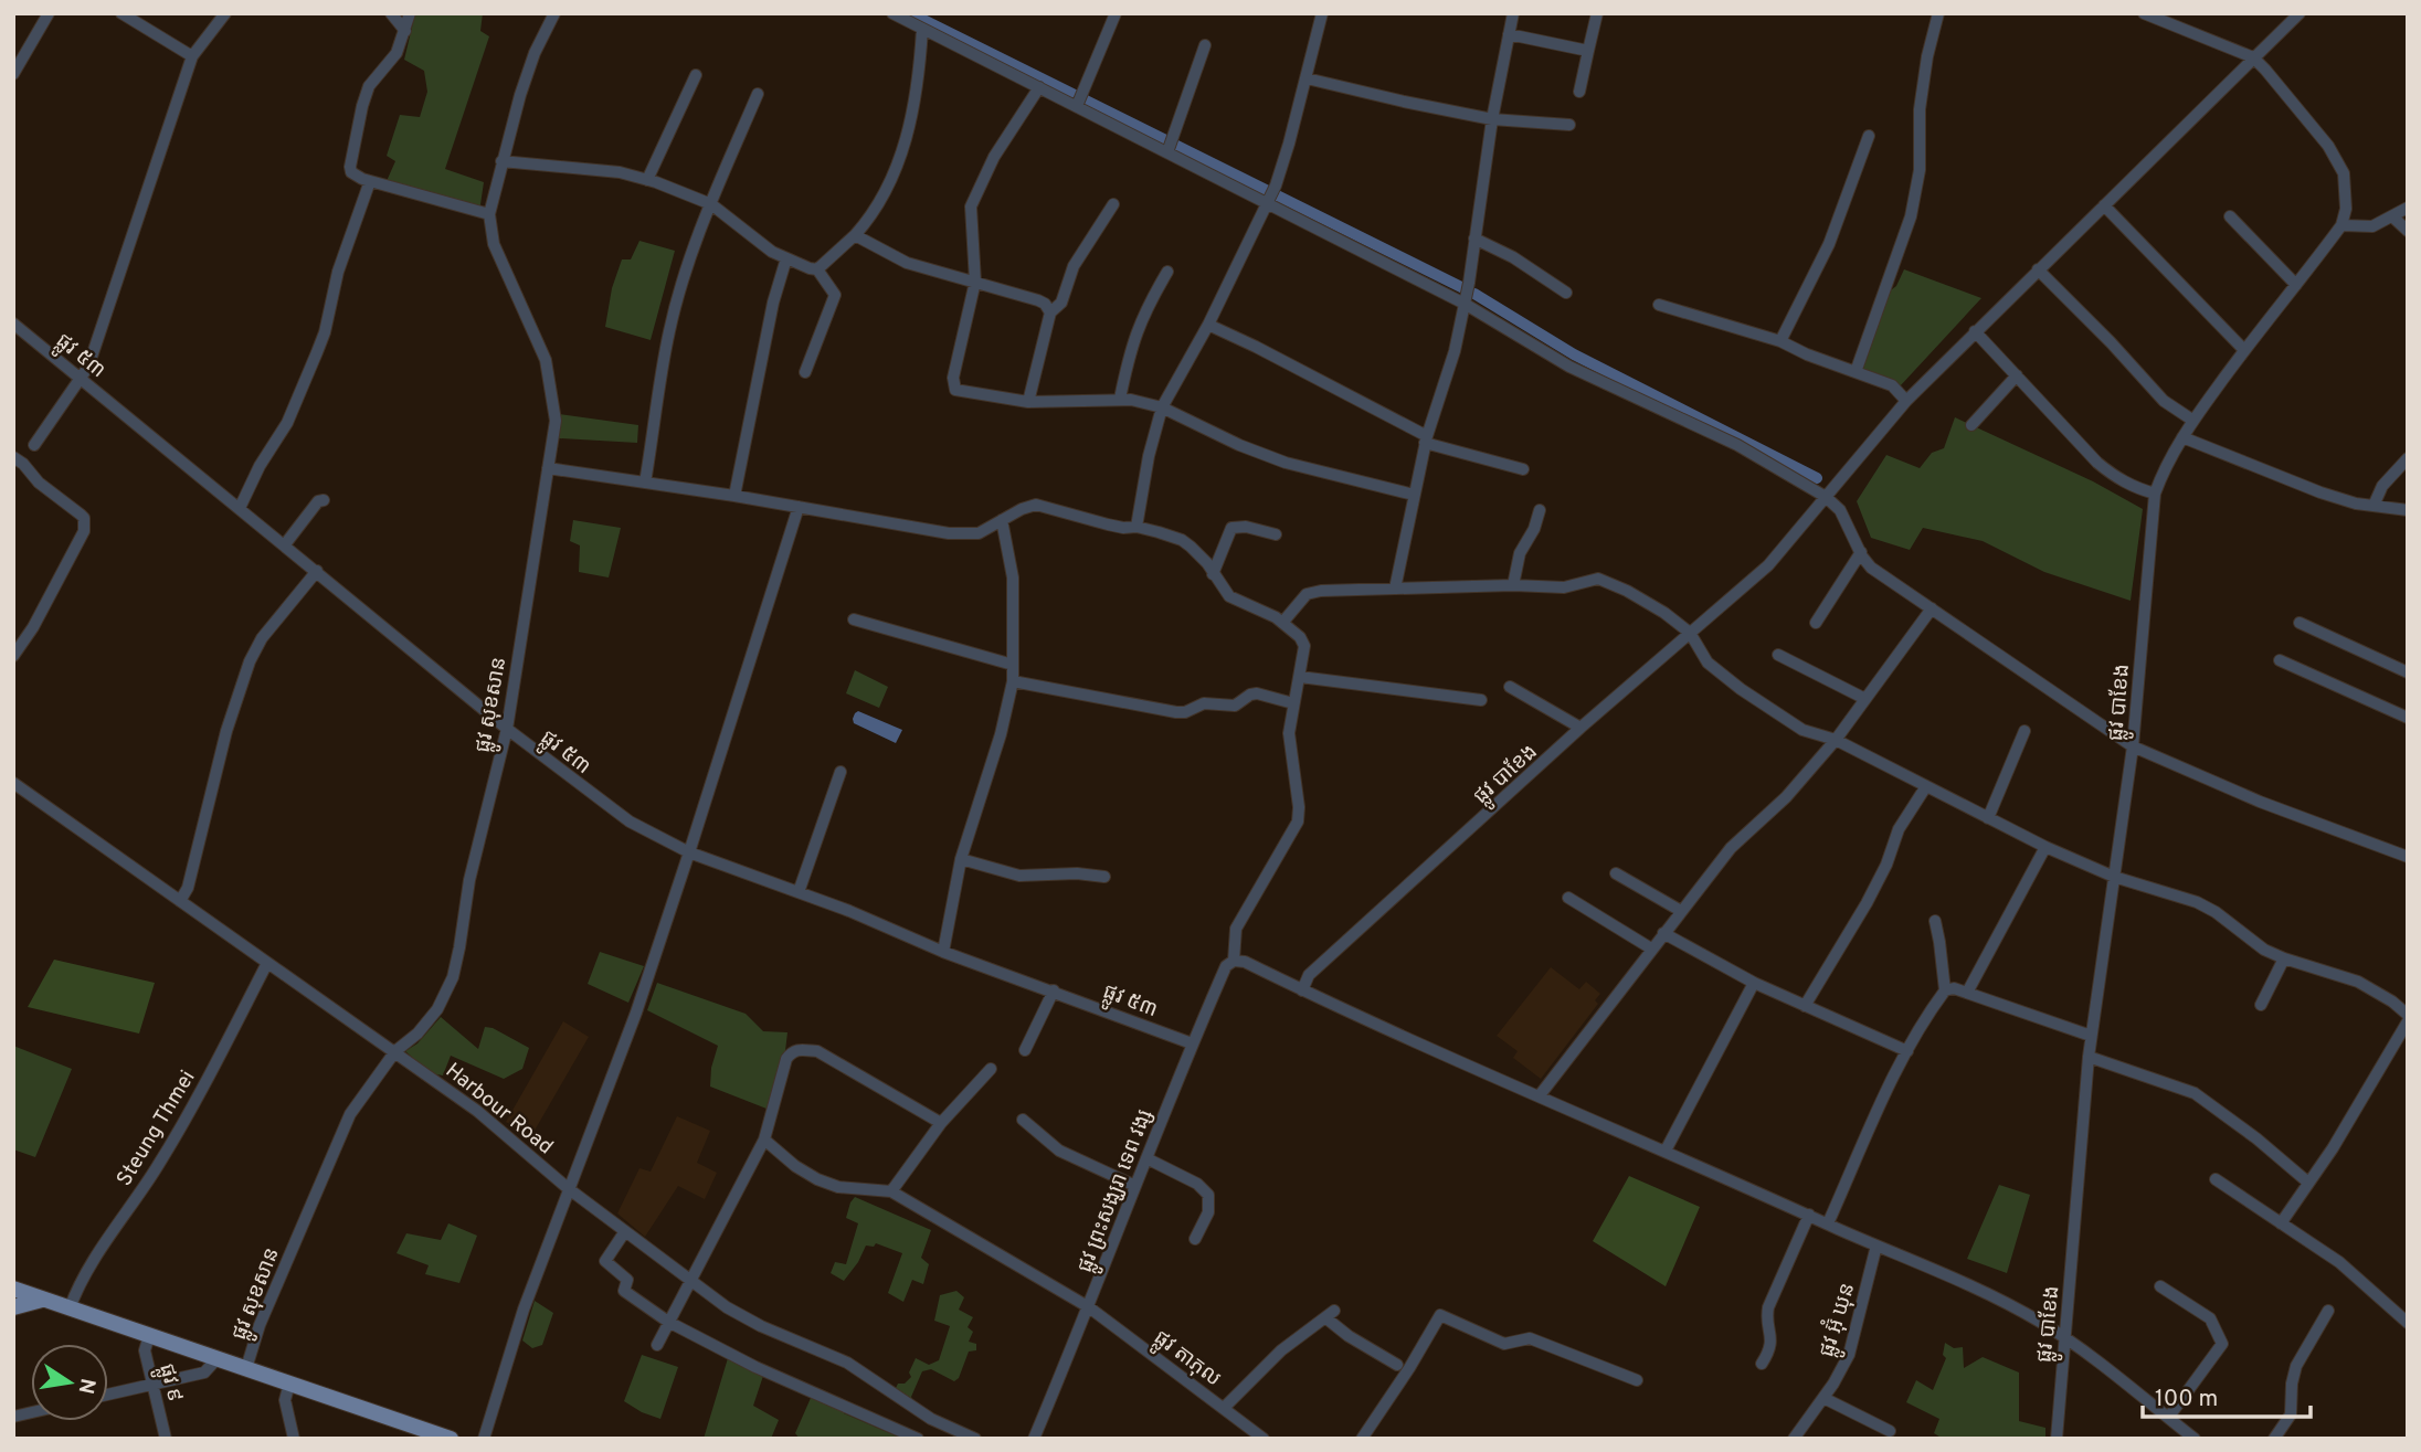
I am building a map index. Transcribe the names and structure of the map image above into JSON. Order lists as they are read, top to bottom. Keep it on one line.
{"streets":{"street":["ផ្លូវ ៥៣","ផ្លូវ បាខែង","ផ្លូវ សុខសាន","Harbour Road","Steung Thmei","ផ្លូវ ព្រះសង្ឃរា ទេព វង្ស","ផ្លូវ អ៊ុំ ឃុន","ផ្លូវ តាភុល","ផ្លូវ ៩"]},"crossings":[["ផ្លូវ ៥៣","ផ្លូវ សុខសាន"],["ផ្លូវ ៥៣","ផ្លូវ ព្រះសង្ឃរា ទេព វង្ស"],["ផ្លូវ សុខសាន","Harbour Road"],["Harbour Road","Steung Thmei"],["ផ្លូវ ព្រះសង្ឃរា ទេព វង្ស","ផ្លូវ តាភុល"]],"scale_bar":"100 m","north":"right"}
